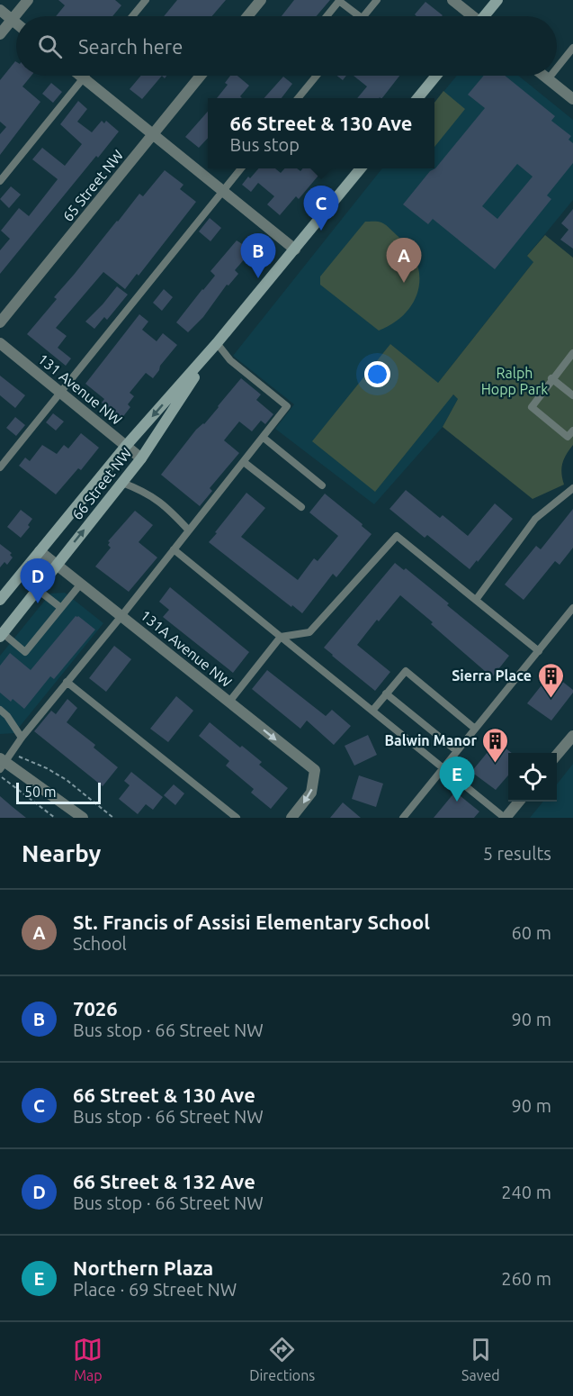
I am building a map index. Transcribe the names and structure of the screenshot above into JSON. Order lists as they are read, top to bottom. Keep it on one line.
{"streets":{"main road":["66 Street NW"],"street":["65 Street NW","131 Avenue NW","131A Avenue NW"]},"crossings":[["131 Avenue NW","66 Street NW"],["66 Street NW","131A Avenue NW"]],"parks":["Ralph Hopp Park"],"places":{"building":["Sierra Place","Balwin Manor"]},"scale_bar":"50 m","page":{"search":"Search here","popup":["66 Street & 130 Ave","Bus stop"],"pins":["C","B","A","D","E"],"scale":"50 m","heading":["Nearby","5 results"],"list":[{"mark":"A","name":"St. Francis of Assisi Elementary School","note":"School","value":"60 m"},{"mark":"B","name":"7026","note":"Bus stop · 66 Street NW","value":"90 m"},{"mark":"C","name":"66 Street & 130 Ave","note":"Bus stop · 66 Street NW","value":"90 m"},{"mark":"D","name":"66 Street & 132 Ave","note":"Bus stop · 66 Street NW","value":"240 m"},{"mark":"E","name":"Northern Plaza","note":"Place · 69 Street NW","value":"260 m"}],"nav":["Map","Directions","Saved"]}}
